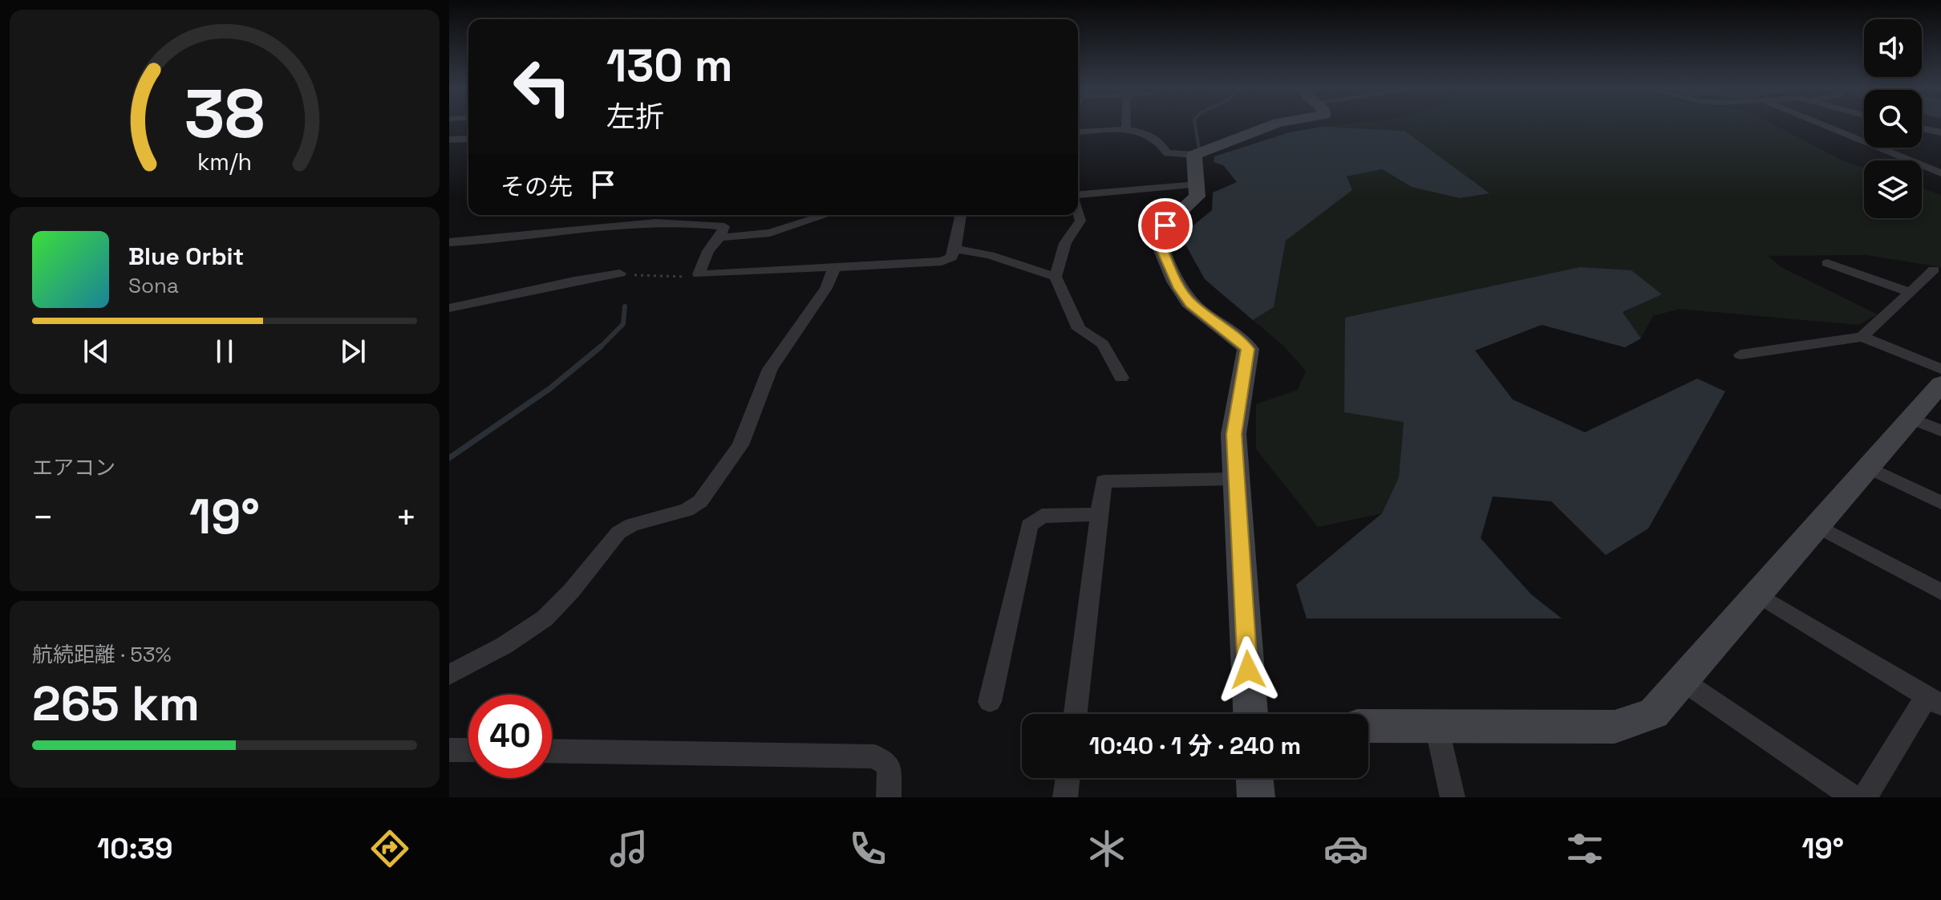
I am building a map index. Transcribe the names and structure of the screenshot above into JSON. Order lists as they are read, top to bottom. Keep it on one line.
{"page":{"turn":["130 m","左折"],"then":"その先","song":["Blue Orbit","Sona"],"tile":["エアコン",["航続距離 · 53%","265 km"]],"heat":["−","19°","+"],"limit":"40","trip":"10:40 · 1 分 · 240 m","tabs":["10:39","19°"],"gauge":["38","km/h"]}}
